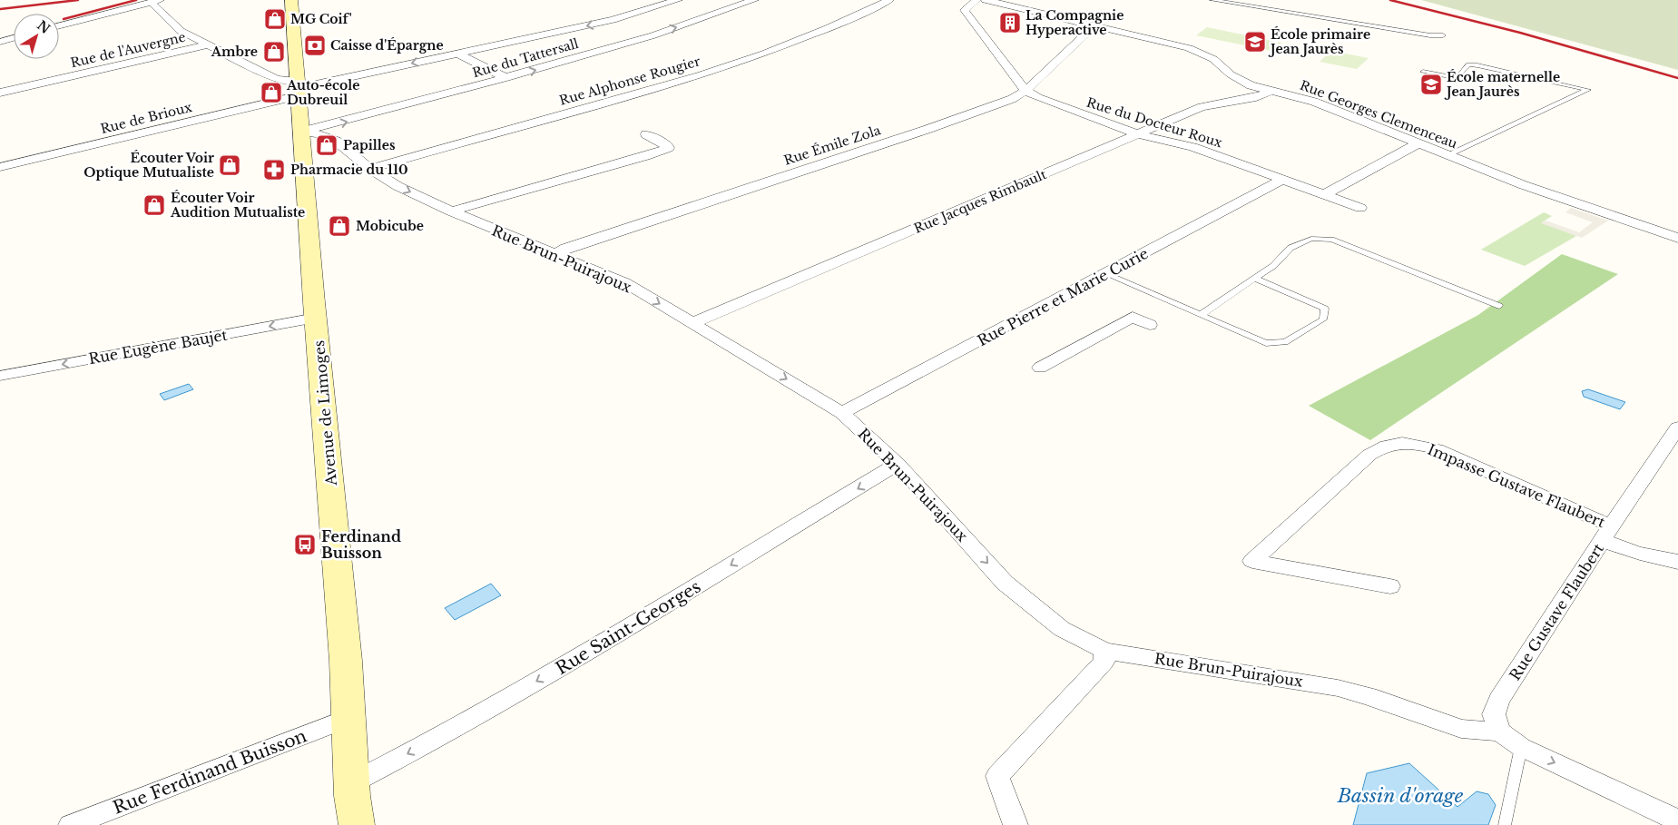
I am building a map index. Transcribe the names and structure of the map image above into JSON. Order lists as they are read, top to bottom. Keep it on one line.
{"streets":{"main road":["Avenue de Limoges"],"street":["Rue de l'Auvergne","Rue du Tattersall","Rue Alphonse Rougier","Rue Georges Clemenceau","Rue de Brioux","Rue du Docteur Roux","Rue Émile Zola","Rue Jacques Rimbault","Rue Brun-Puirajoux","Rue Pierre et Marie Curie","Rue Eugène Baujet","Impasse Gustave Flaubert","Rue Gustave Flaubert","Rue Saint-Georges","Rue Ferdinand Buisson"]},"crossings":[["Rue du Tattersall","Rue Brun-Puirajoux"],["Rue du Tattersall","Avenue de Limoges"],["Rue Alphonse Rougier","Rue Brun-Puirajoux"],["Rue Georges Clemenceau","Rue Émile Zola"],["Rue Georges Clemenceau","Rue Jacques Rimbault"],["Rue de Brioux","Avenue de Limoges"],["Rue du Docteur Roux","Rue Émile Zola"],["Rue du Docteur Roux","Rue Jacques Rimbault"],["Rue du Docteur Roux","Rue Pierre et Marie Curie"],["Rue Émile Zola","Rue Brun-Puirajoux"],["Rue Jacques Rimbault","Rue Brun-Puirajoux"],["Rue Brun-Puirajoux","Rue Pierre et Marie Curie"],["Rue Brun-Puirajoux","Avenue de Limoges"],["Rue Brun-Puirajoux","Rue Gustave Flaubert"],["Rue Brun-Puirajoux","Rue Saint-Georges"],["Rue Eugène Baujet","Avenue de Limoges"],["Avenue de Limoges","Rue Saint-Georges"],["Avenue de Limoges","Rue Ferdinand Buisson"],["Impasse Gustave Flaubert","Rue Gustave Flaubert"]],"one_way":["Rue du Tattersall","Rue de Brioux","Rue Brun-Puirajoux","Rue Eugène Baujet","Rue Saint-Georges"],"water":["Bassin d'orage"],"places":{"shop":["MG Coif'","Ambre","Auto-école Dubreuil","Papilles","Écouter Voir Optique Mutualiste","Écouter Voir Audition Mutualiste","Mobicube"],"building":["La Compagnie Hyperactive"],"school or university":["École primaire Jean Jaurès","École maternelle Jean Jaurès"],"bank":["Caisse d'Épargne"],"pharmacy":["Pharmacie du 110"],"bus stop":["Ferdinand Buisson"]},"north":"top right"}
